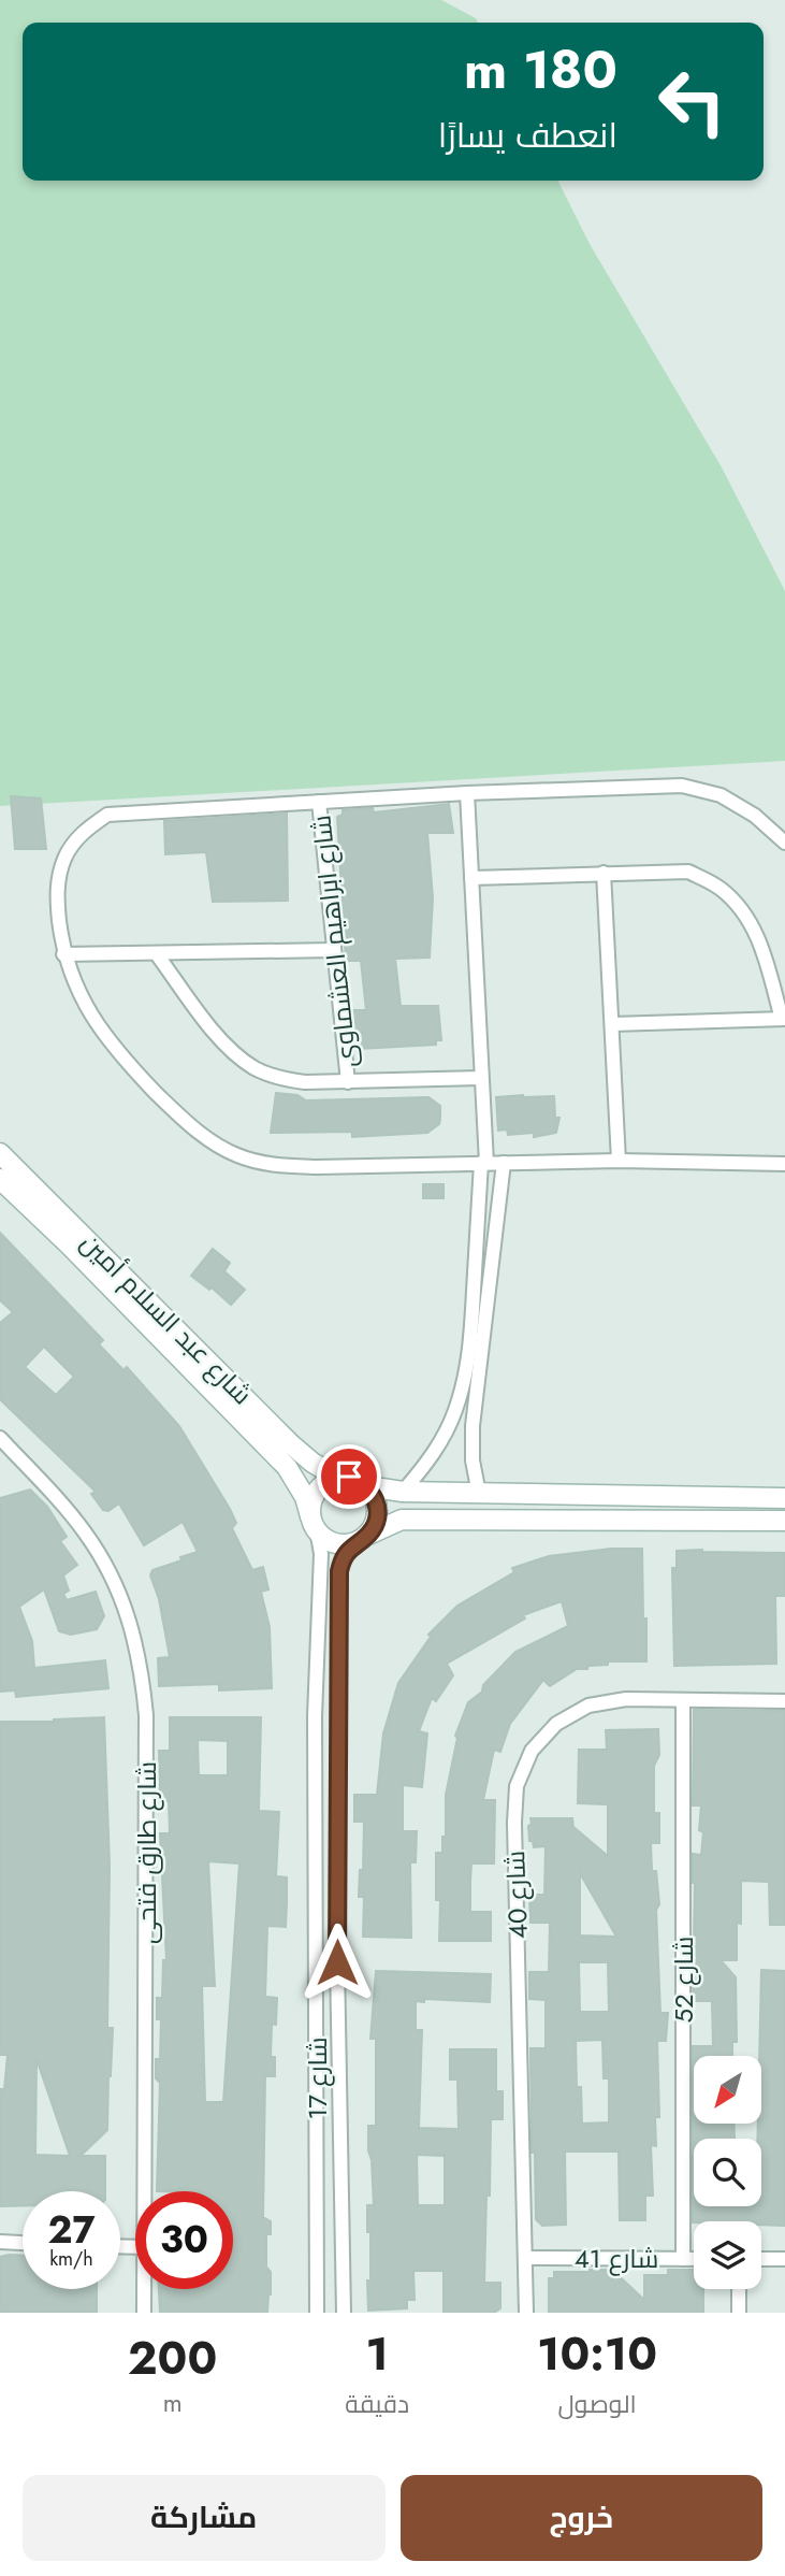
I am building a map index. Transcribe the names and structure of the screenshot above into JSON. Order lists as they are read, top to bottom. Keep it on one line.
{"streets":{"street":["شارع ابراهيم العشماوى","شارع عبد السلام أمين","شارع طارق فتحى","شارع 40","شارع 52","شارع 17","شارع 41"]},"crossings":[["شارع عبد السلام أمين","شارع 17"],["شارع 40","شارع 52"],["شارع 40","شارع 41"],["شارع 52","شارع 41"]],"north":"bottom left","page":{"turn":["180 m","انعطف يسارًا"],"speed":"27 km/h","limit":"30","eta":["10:10","الوصول","1","دقيقة","200","m"],"buttons":["خروج","مشاركة"]}}
